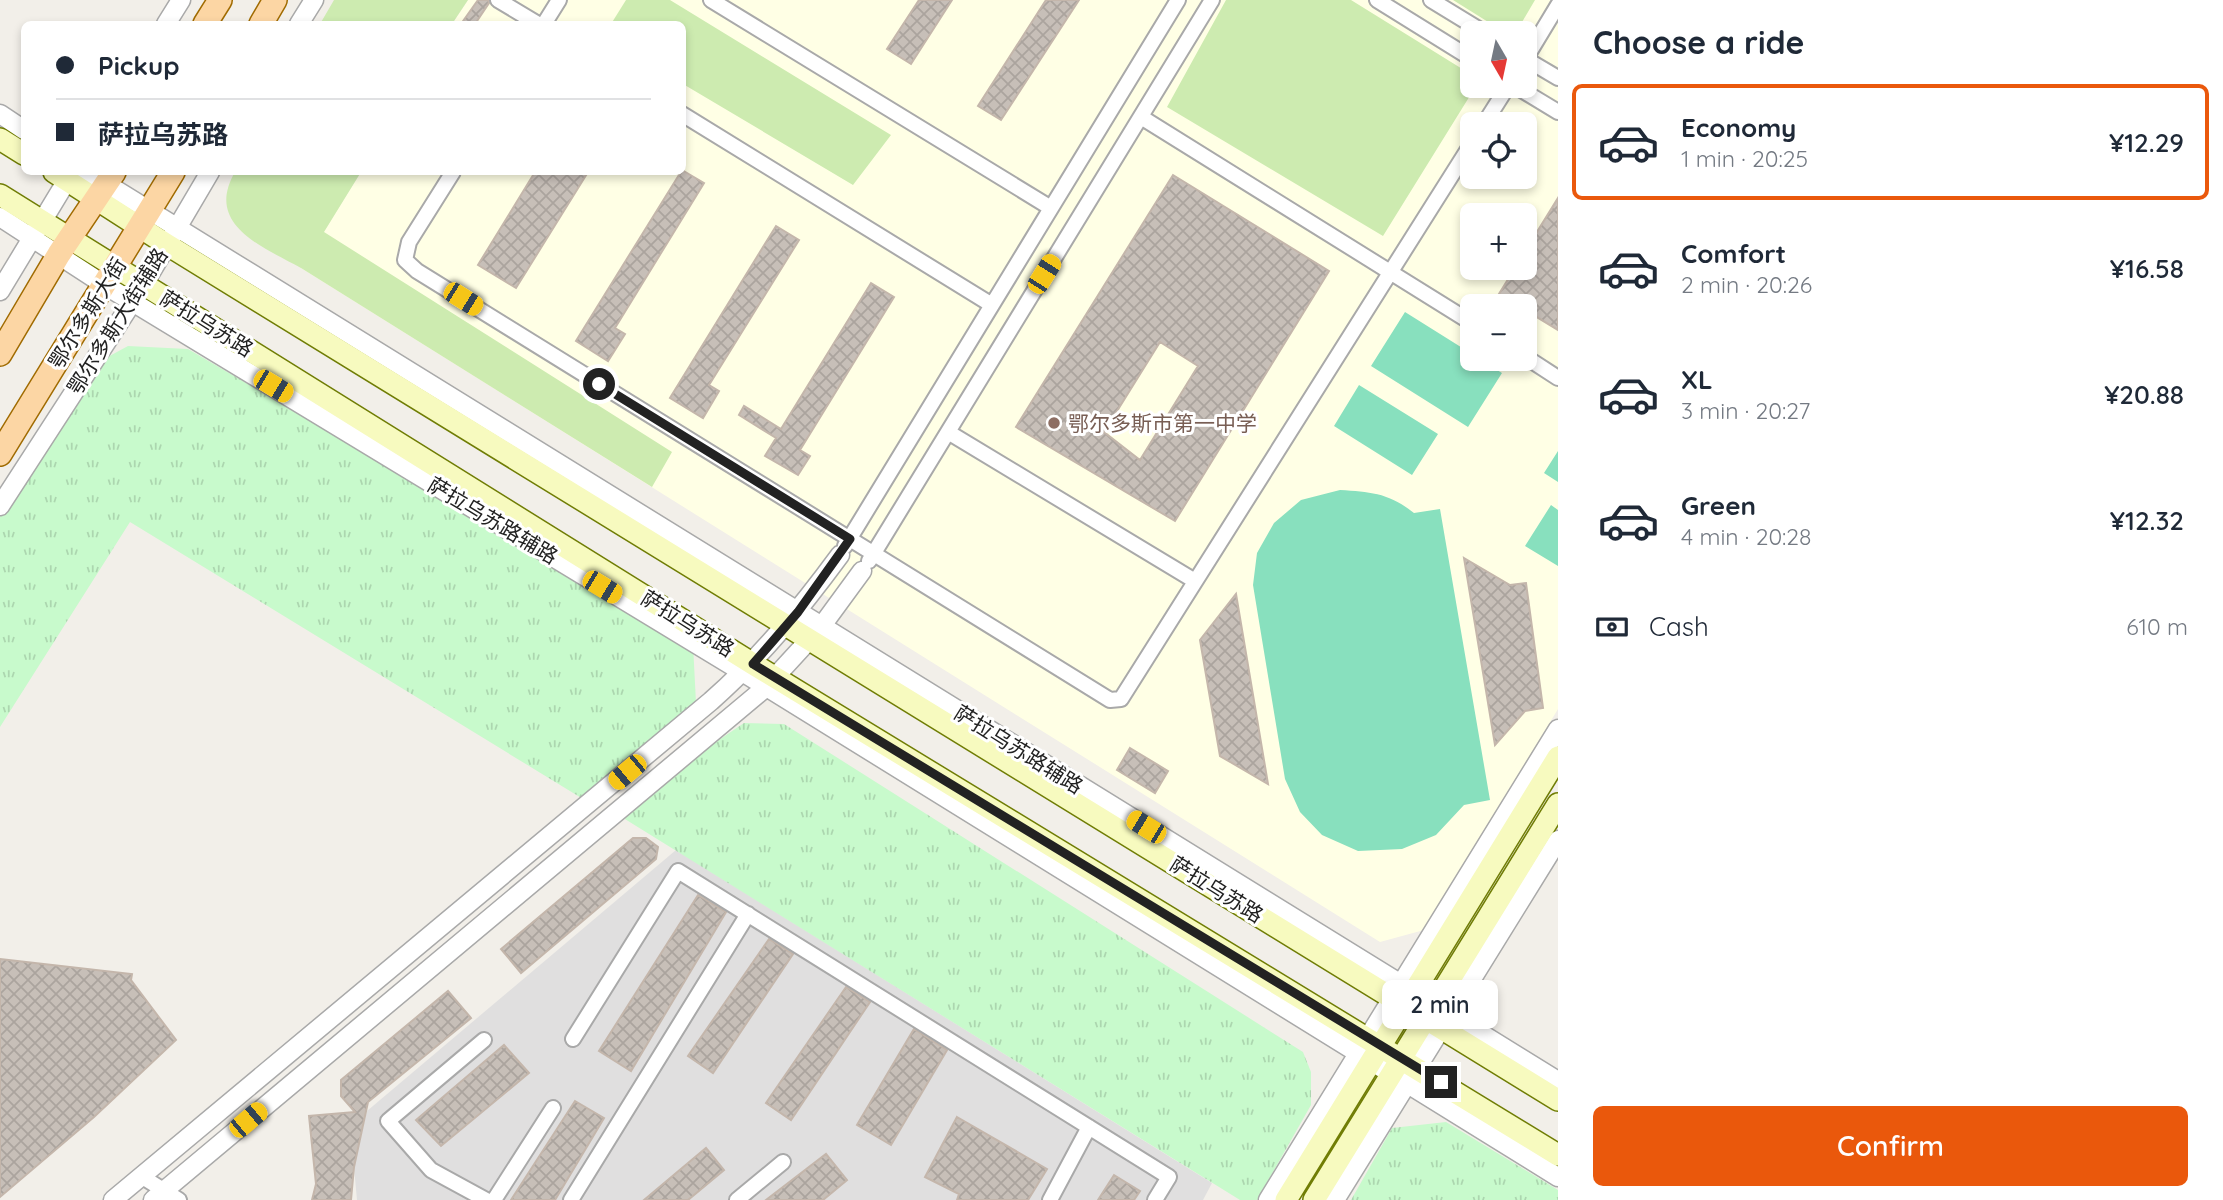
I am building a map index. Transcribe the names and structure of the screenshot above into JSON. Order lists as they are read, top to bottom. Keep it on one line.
{"streets":{"main road":["鄂尔多斯大街","萨拉乌苏路"],"street":["鄂尔多斯大街辅路"]},"crossings":[["鄂尔多斯大街","萨拉乌苏路"],["鄂尔多斯大街辅路","萨拉乌苏路"]],"places":["鄂尔多斯市第一中学"],"north":"bottom","page":{"heading":"Choose a ride","map_buttons":["+","−"],"banner":["Pickup","萨拉乌苏路"],"list":[{"name":"Economy","note":"1 min · 20:25","value":"¥12.29"},{"name":"Comfort","note":"2 min · 20:26","value":"¥16.58"},{"name":"XL","note":"3 min · 20:27","value":"¥20.88"},{"name":"Green","note":"4 min · 20:28","value":"¥12.32"}],"pay":["Cash","610 m"],"bubble":"2 min","buttons":"Confirm"}}
